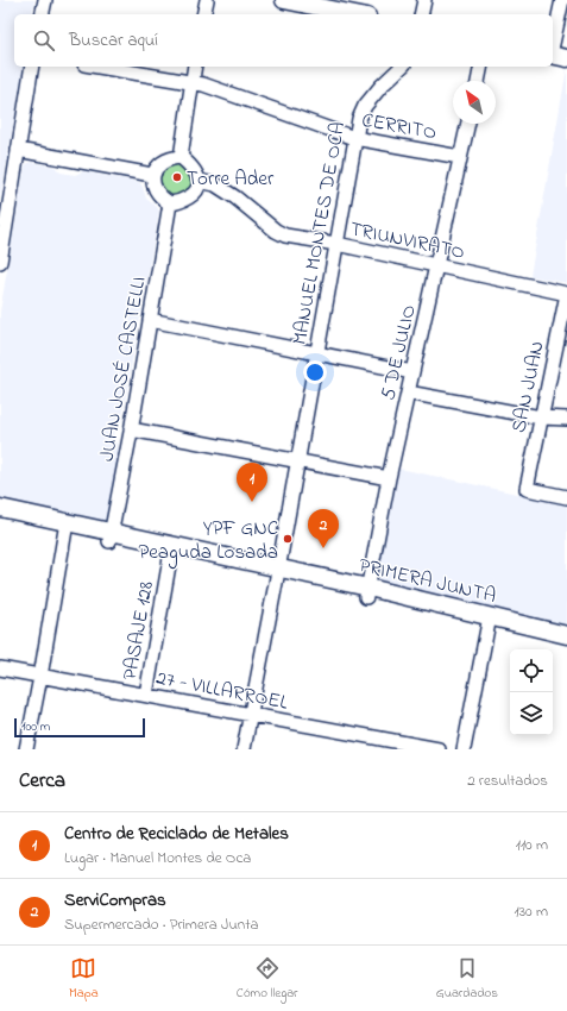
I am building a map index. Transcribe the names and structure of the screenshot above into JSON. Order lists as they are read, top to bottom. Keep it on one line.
{"streets":{"main road":["PRIMERA JUNTA"],"street":["CERRITO","MANUEL MONTES DE OCA","TRIUNVIRATO","5 DE JULIO","JUAN JOSÉ CASTELLI","SAN JUAN","PASAJE 128","27 - VILLARROEL"]},"crossings":[["CERRITO","MANUEL MONTES DE OCA"],["CERRITO","5 DE JULIO"],["MANUEL MONTES DE OCA","TRIUNVIRATO"],["MANUEL MONTES DE OCA","PRIMERA JUNTA"],["MANUEL MONTES DE OCA","27 - VILLARROEL"],["TRIUNVIRATO","5 DE JULIO"],["TRIUNVIRATO","JUAN JOSÉ CASTELLI"],["TRIUNVIRATO","SAN JUAN"],["5 DE JULIO","PRIMERA JUNTA"],["JUAN JOSÉ CASTELLI","PRIMERA JUNTA"],["PRIMERA JUNTA","PASAJE 128"],["PASAJE 128","27 - VILLARROEL"]],"places":["Torre Ader","YPF GNC Peaguda Losada"],"scale_bar":"100 m","north":"top left","page":{"search":"Buscar aquí","pins":["1","2"],"scale":"100 m","heading":["Cerca","2 resultados"],"list":[{"mark":"1","name":"Centro de Reciclado de Metales","note":"Lugar · Manuel Montes de Oca","value":"110 m"},{"mark":"2","name":"ServiCompras","note":"Supermercado · Primera Junta","value":"130 m"}],"nav":["Mapa","Cómo llegar","Guardados"]}}
